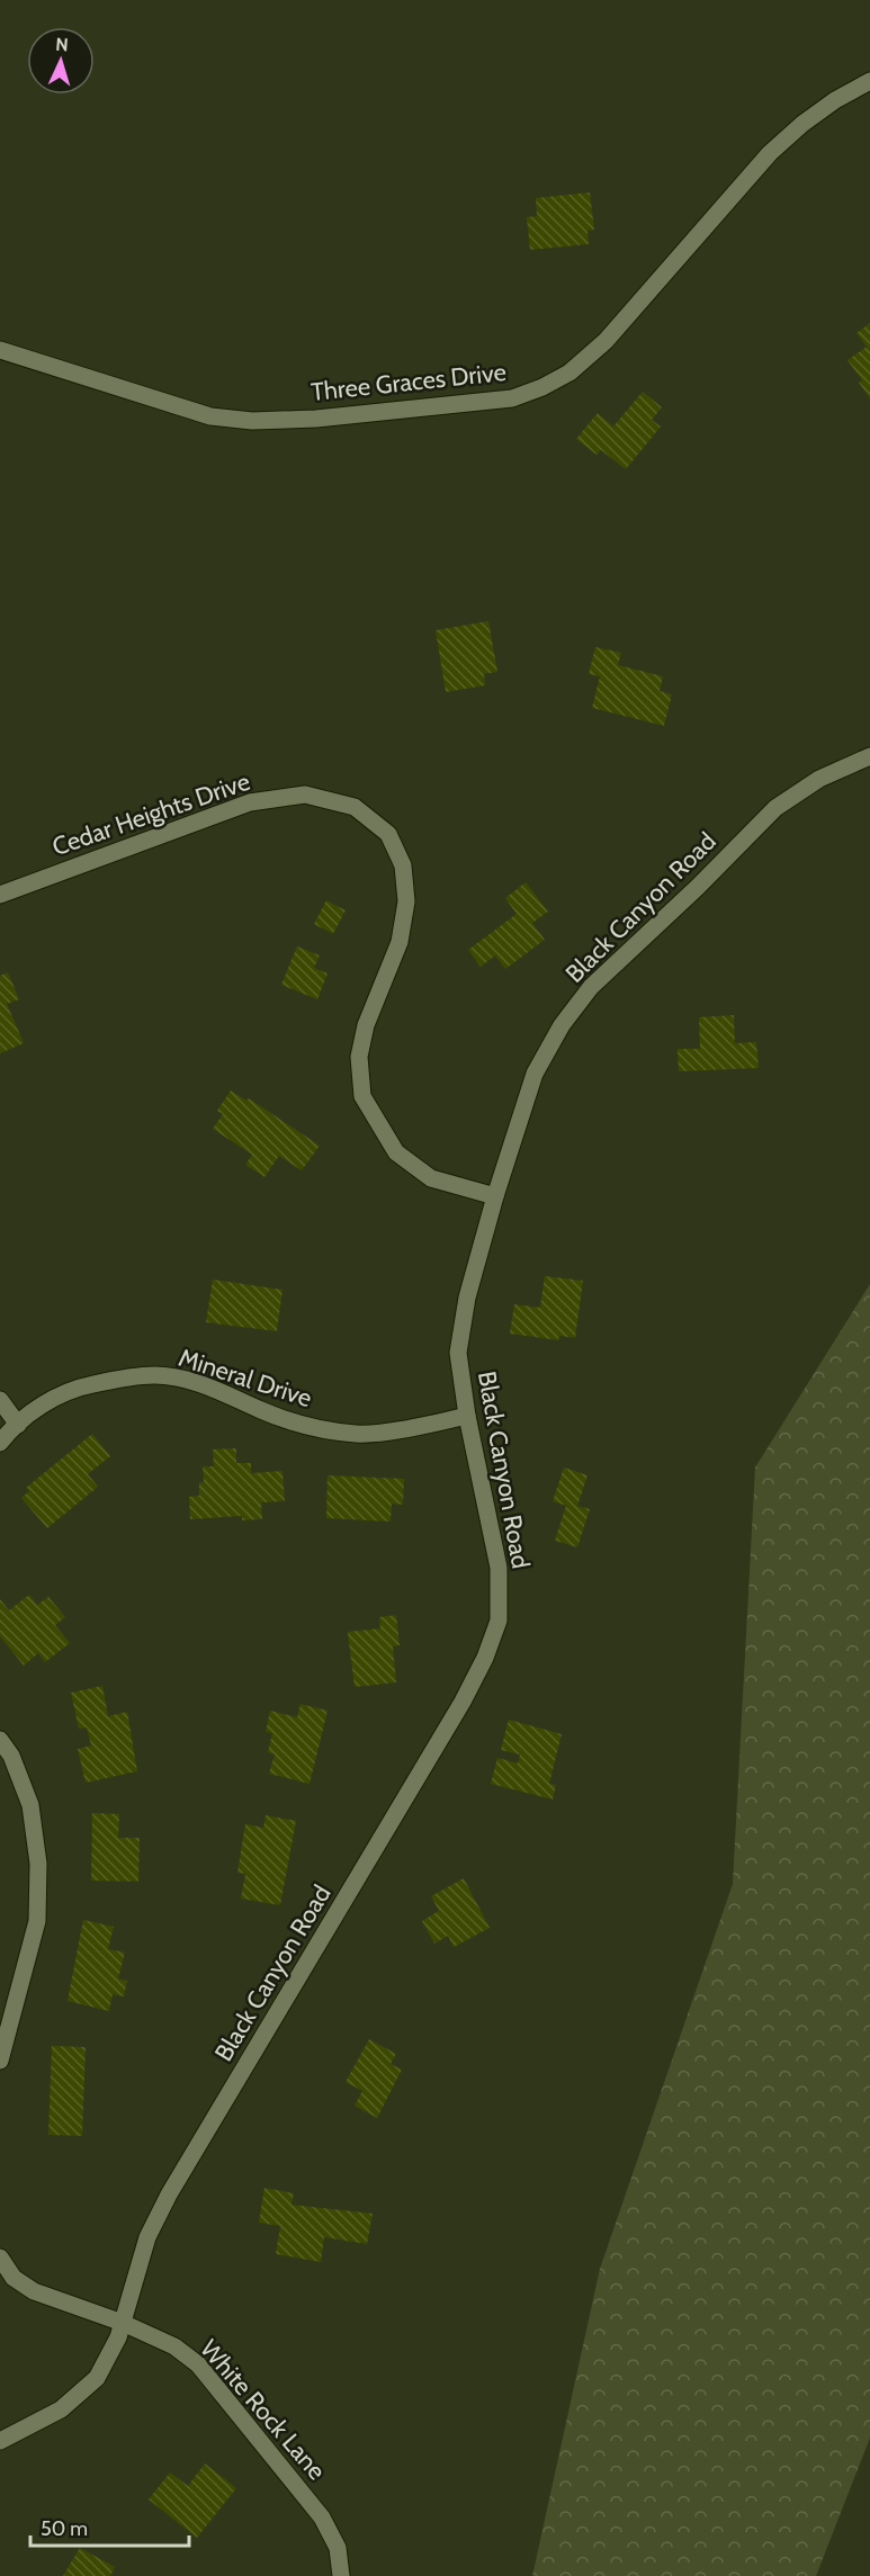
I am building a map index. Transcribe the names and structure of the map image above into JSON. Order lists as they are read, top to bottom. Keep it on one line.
{"streets":{"street":["Three Graces Drive","Cedar Heights Drive","Black Canyon Road","Mineral Drive","White Rock Lane"]},"crossings":[["Cedar Heights Drive","Black Canyon Road"],["Black Canyon Road","Mineral Drive"],["Black Canyon Road","White Rock Lane"]],"scale_bar":"50 m","north":"top"}
